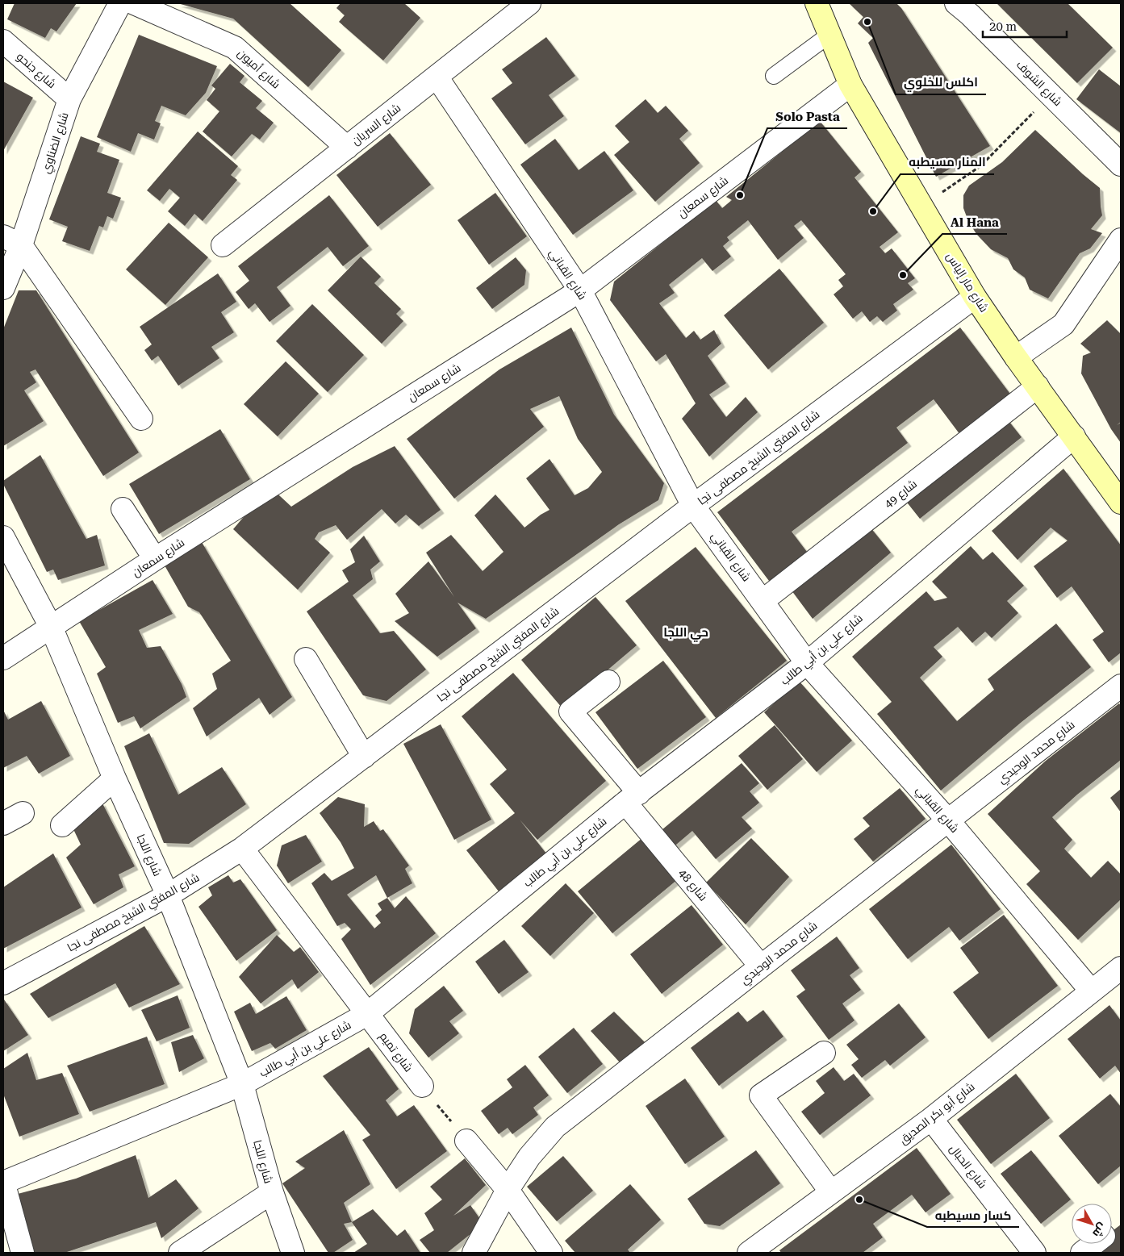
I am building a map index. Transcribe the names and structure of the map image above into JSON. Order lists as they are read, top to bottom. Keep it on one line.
{"streets":{"street":["شارع أميون","شارع جنحو","شارع الشوف","شارع السريان","شارع الضناوي","شارع سمعان","شارع القباني","شارع مار إلياس","شارع المفتي الشيخ مصطفى نجا","شارع 49","شارع علي بن أبي طالب","شارع محمد الوحيدي","شارع اللجا","شارع 48","شارع تميم","شارع أبو بكر الصديق","شارع الحبال"]},"crossings":[["شارع أميون","شارع السريان"],["شارع جنحو","شارع الضناوي"],["شارع السريان","شارع القباني"],["شارع سمعان","شارع القباني"],["شارع سمعان","شارع مار إلياس"],["شارع سمعان","شارع اللجا"],["شارع القباني","شارع المفتي الشيخ مصطفى نجا"],["شارع القباني","شارع 49"],["شارع القباني","شارع علي بن أبي طالب"],["شارع القباني","شارع محمد الوحيدي"],["شارع القباني","شارع أبو بكر الصديق"],["شارع مار إلياس","شارع المفتي الشيخ مصطفى نجا"],["شارع مار إلياس","شارع 49"],["شارع مار إلياس","شارع علي بن أبي طالب"],["شارع المفتي الشيخ مصطفى نجا","شارع اللجا"],["شارع المفتي الشيخ مصطفى نجا","شارع تميم"],["شارع علي بن أبي طالب","شارع اللجا"],["شارع علي بن أبي طالب","شارع 48"],["شارع علي بن أبي طالب","شارع تميم"],["شارع محمد الوحيدي","شارع 48"],["شارع أبو بكر الصديق","شارع الحبال"]],"districts":["حي اللجا"],"places":["اكلس للخلوي","Solo Pasta","المنار مسيطبه","Al Hana","كسار مسيطبه"],"scale_bar":"20 m","north":"bottom right"}
